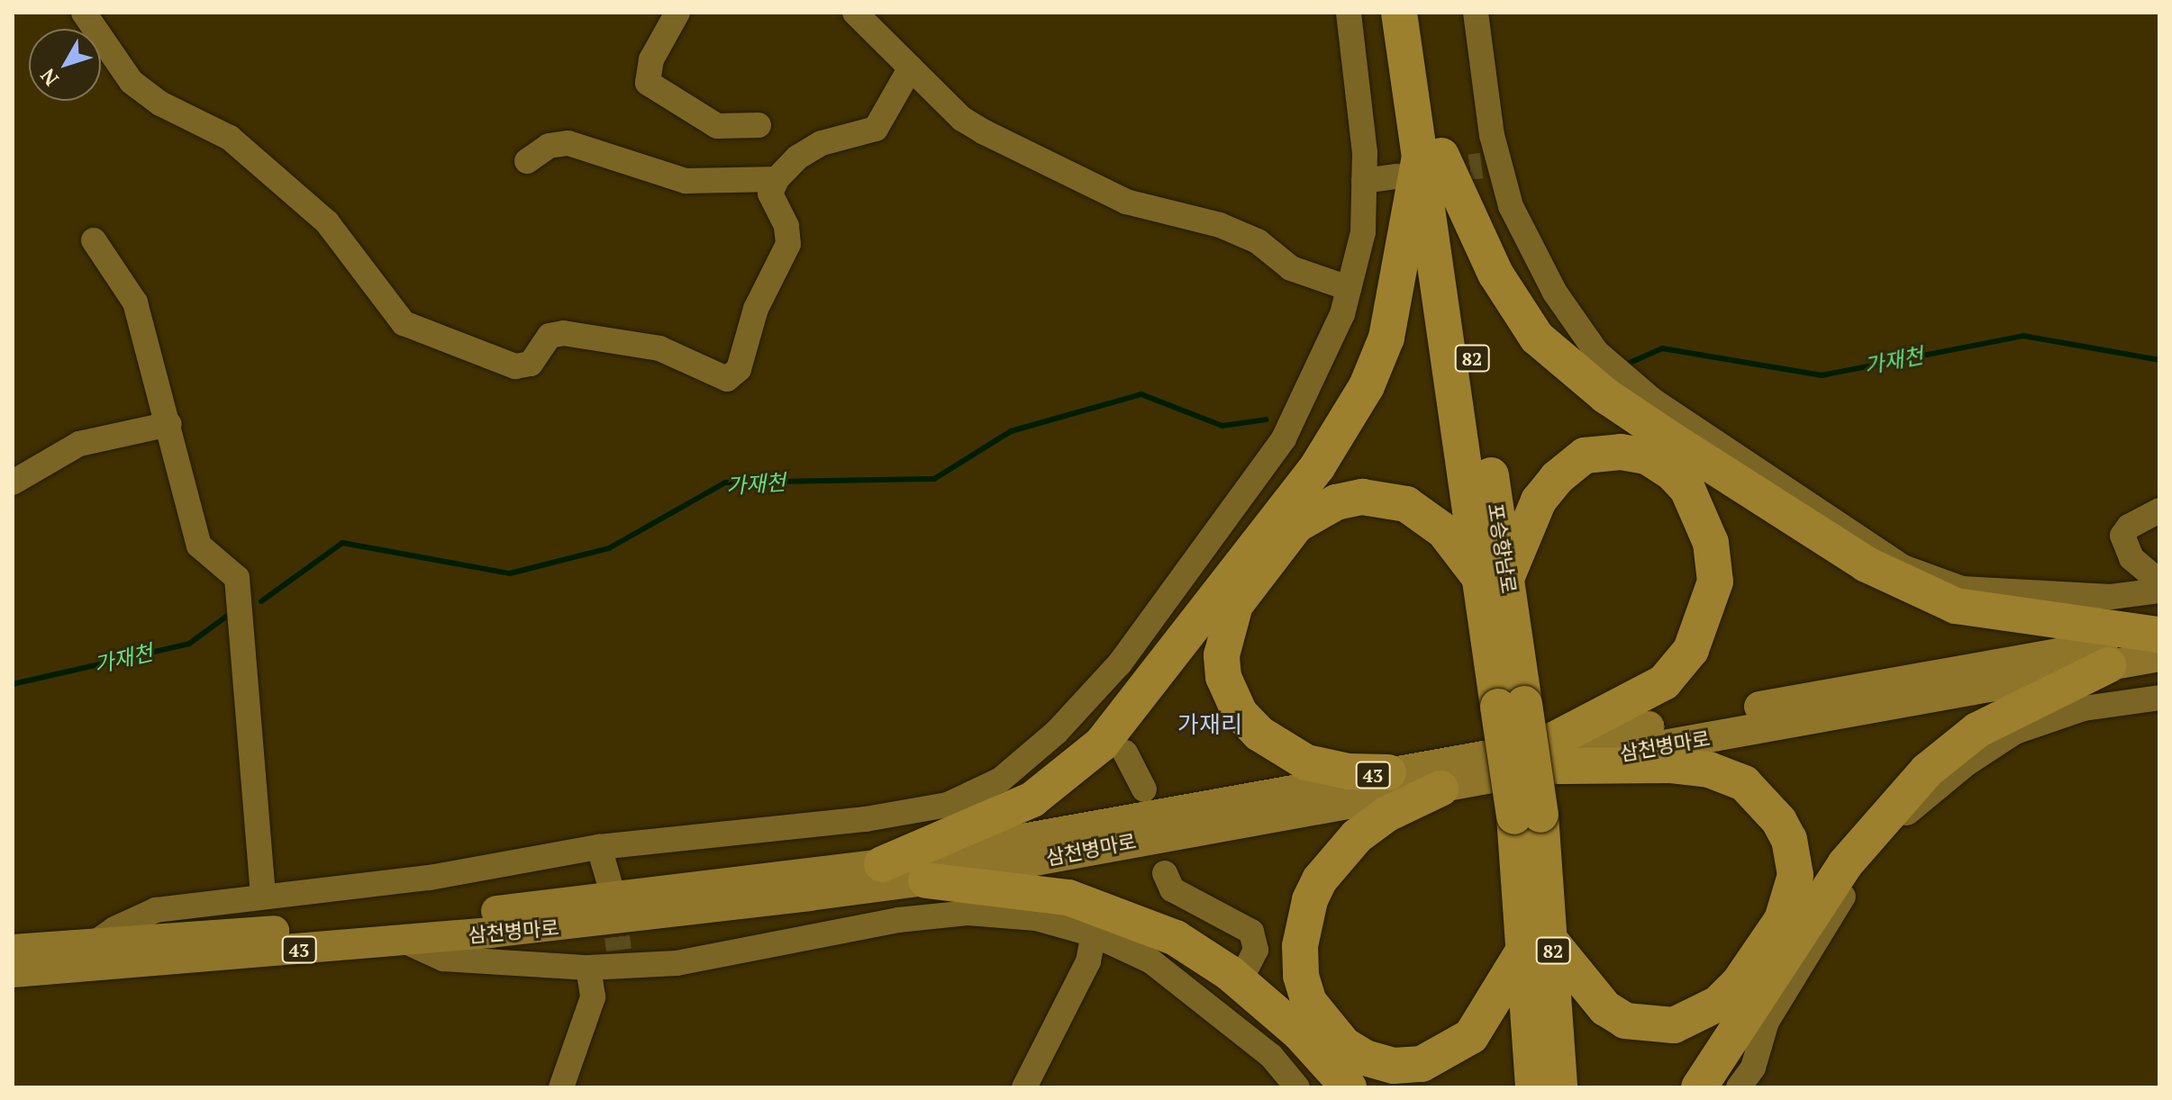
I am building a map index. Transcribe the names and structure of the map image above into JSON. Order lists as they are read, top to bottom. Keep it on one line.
{"streets":{"highway":["82","포승향남로"],"main road":["삼천병마로","43"]},"districts":["가재리"],"water":["가재천"],"north":"bottom left"}
